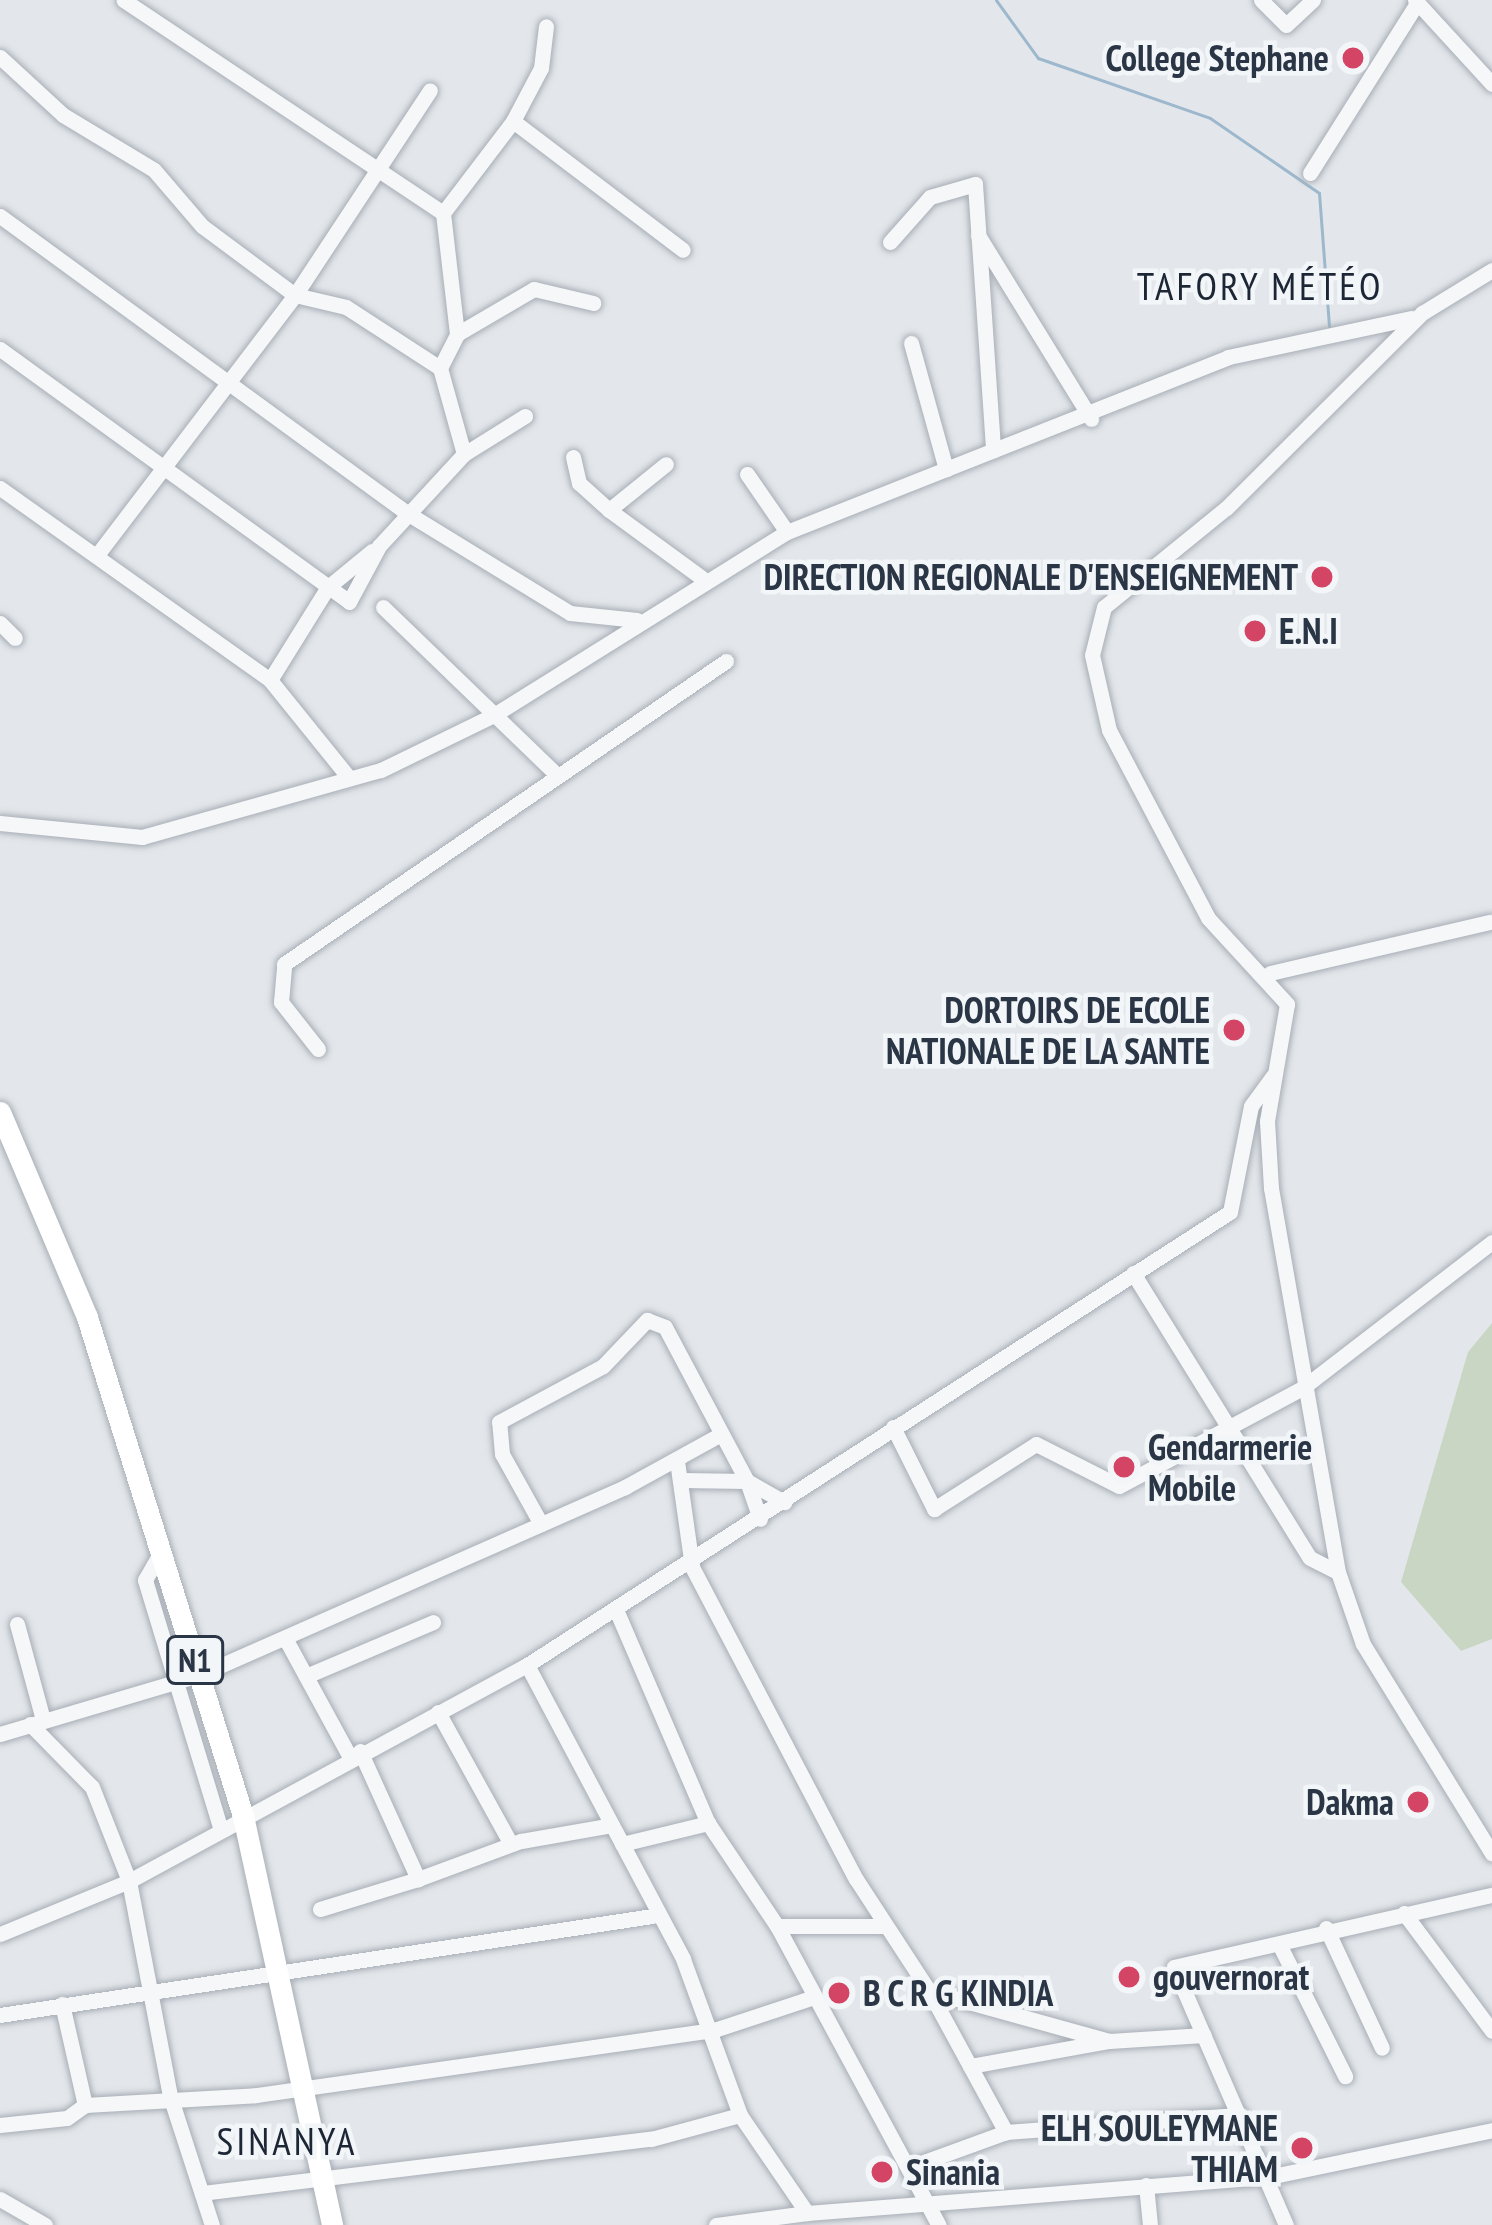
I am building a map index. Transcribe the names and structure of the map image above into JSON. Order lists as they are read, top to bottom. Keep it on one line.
{"streets":{"highway":["N1"]},"districts":["TAFORY MÉTÉO","SINANYA"],"places":["College Stephane","DIRECTION REGIONALE D'ENSEIGNEMENT","E.N.I","DORTOIRS DE ECOLE NATIONALE DE LA SANTE","Gendarmerie Mobile","Dakma","gouvernorat","B C R G KINDIA","ELH SOULEYMANE THIAM","Sinania"]}
